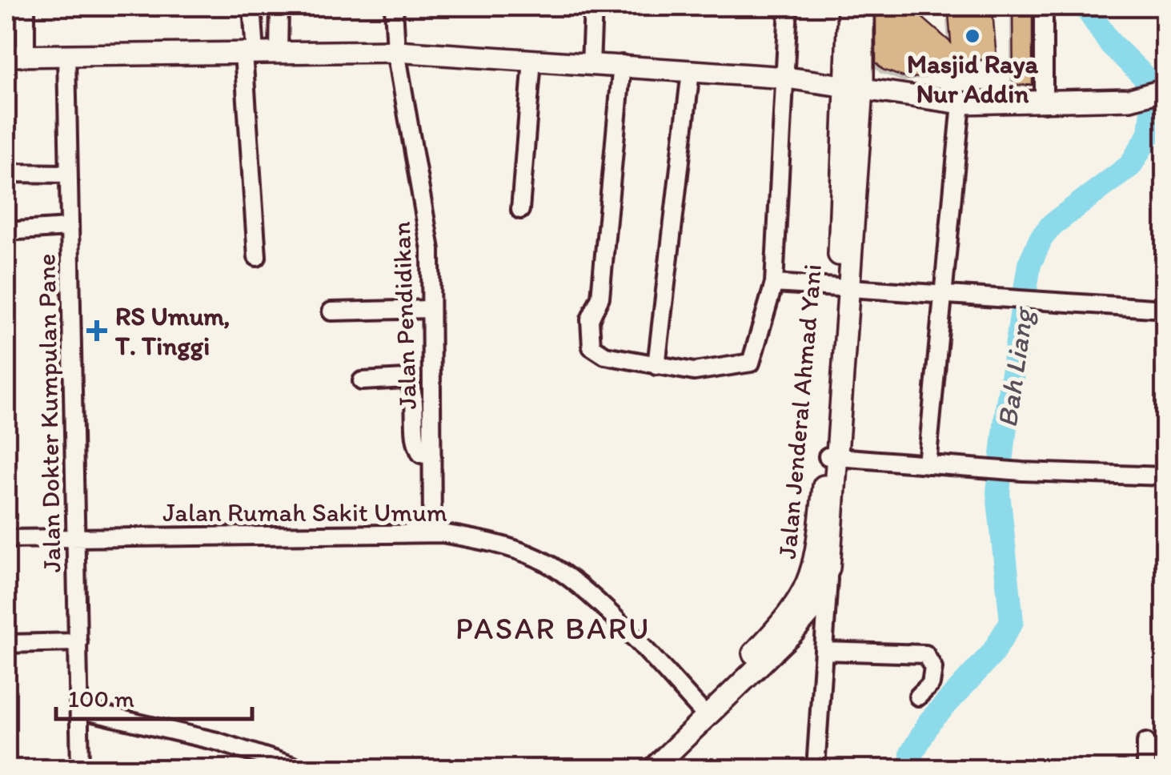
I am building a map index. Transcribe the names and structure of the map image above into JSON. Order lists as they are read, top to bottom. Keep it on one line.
{"streets":{"main road":["Jalan Jenderal Ahmad Yani"],"street":["Jalan Pendidikan","Jalan Dokter Kumpulan Pane","Jalan Rumah Sakit Umum"]},"crossings":[["Jalan Pendidikan","Jalan Rumah Sakit Umum"],["Jalan Jenderal Ahmad Yani","Jalan Rumah Sakit Umum"],["Jalan Dokter Kumpulan Pane","Jalan Rumah Sakit Umum"]],"districts":["PASAR BARU"],"water":["Bah Liang"],"places":{"other":["Masjid Raya Nur Addin"],"health":["RS Umum, T. Tinggi"]},"scale_bar":"100 m"}
